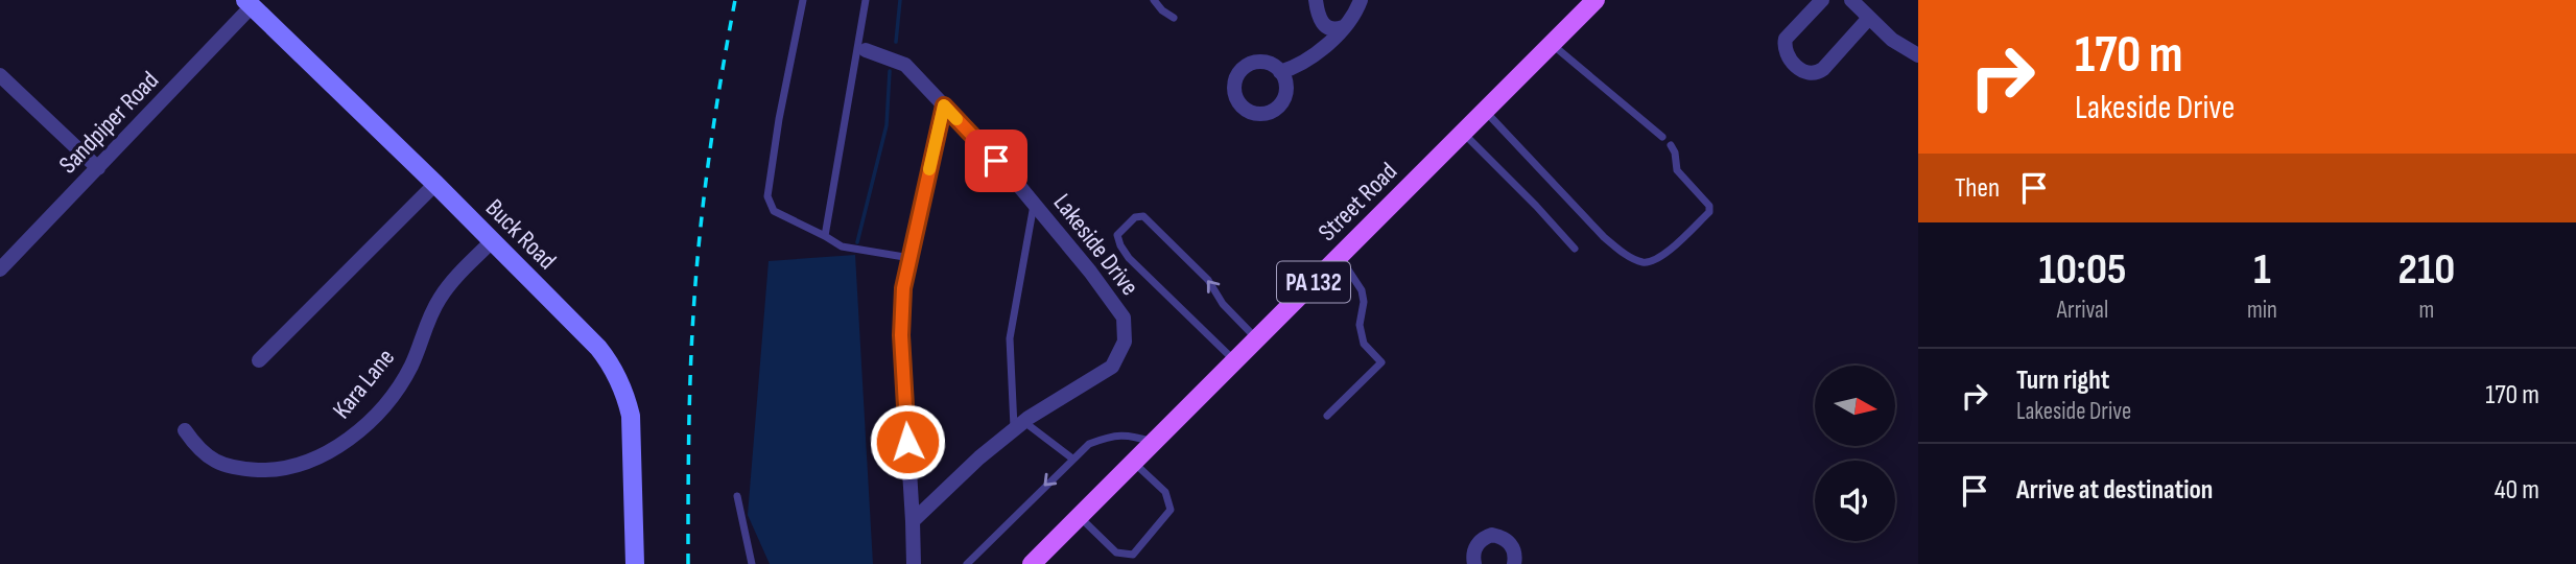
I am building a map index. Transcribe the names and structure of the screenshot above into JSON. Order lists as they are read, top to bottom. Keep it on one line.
{"streets":{"main road":["Street Road","PA 132"],"street":["Sandpiper Road","Buck Road","Lakeside Drive","Kara Lane"]},"crossings":[["Sandpiper Road","Buck Road"],["Buck Road","Kara Lane"]],"north":"right","page":{"turn":["170 m","Lakeside Drive"],"then":"Then","eta":["10:05","Arrival","1","min","210","m"],"list":[{"name":"Turn right","note":"Lakeside Drive","value":"170 m"},{"name":"Arrive at destination","value":"40 m"}]}}
